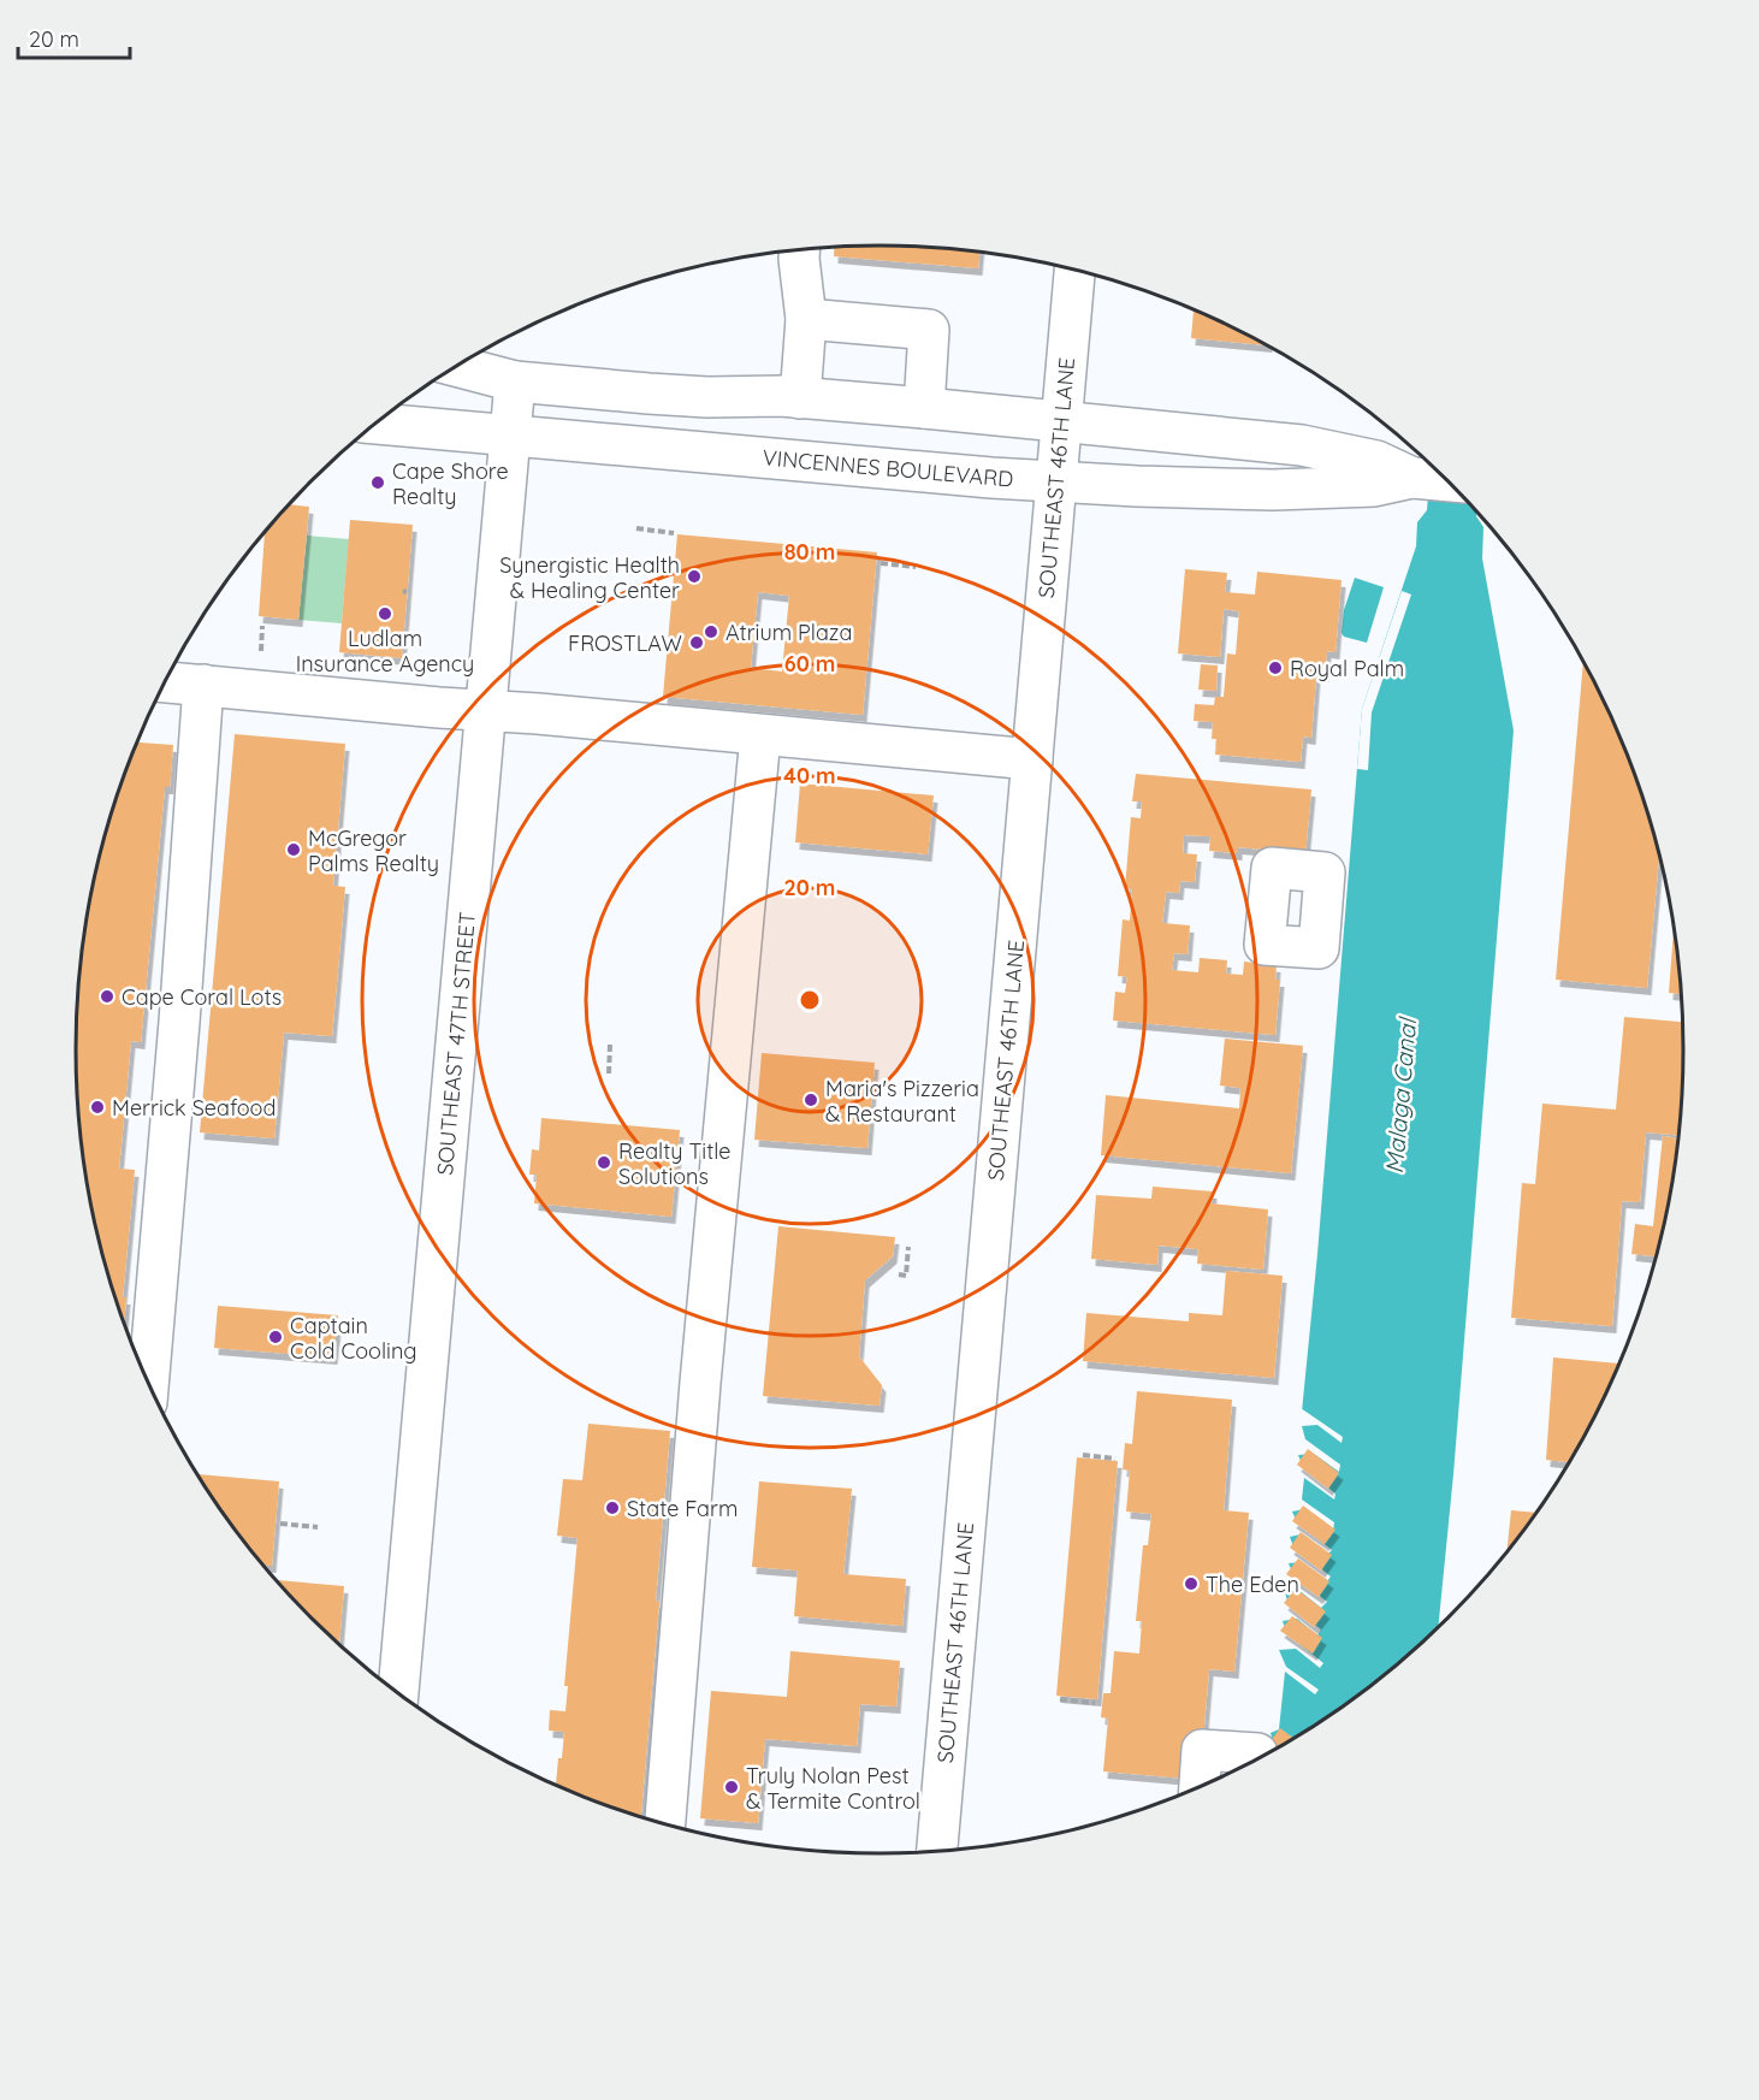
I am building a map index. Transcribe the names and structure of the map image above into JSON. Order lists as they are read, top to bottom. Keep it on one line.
{"streets":{"street":["VINCENNES BOULEVARD","SOUTHEAST 46TH LANE","SOUTHEAST 47TH STREET"]},"crossings":[["VINCENNES BOULEVARD","SOUTHEAST 46TH LANE"],["VINCENNES BOULEVARD","SOUTHEAST 47TH STREET"]],"water":["Malaga Canal"],"places":["Cape Shore Realty","Synergistic Health & Healing Center","Ludlam Insurance Agency","Atrium Plaza","FROSTLAW","Royal Palm","McGregor Palms Realty","Cape Coral Lots","Maria's Pizzeria & Restaurant","Merrick Seafood","Realty Title Solutions","Captain Cold Cooling","State Farm","The Eden","Truly Nolan Pest & Termite Control"],"scale_bar":"20 m","rings":["80 m","60 m","40 m","20 m"]}
